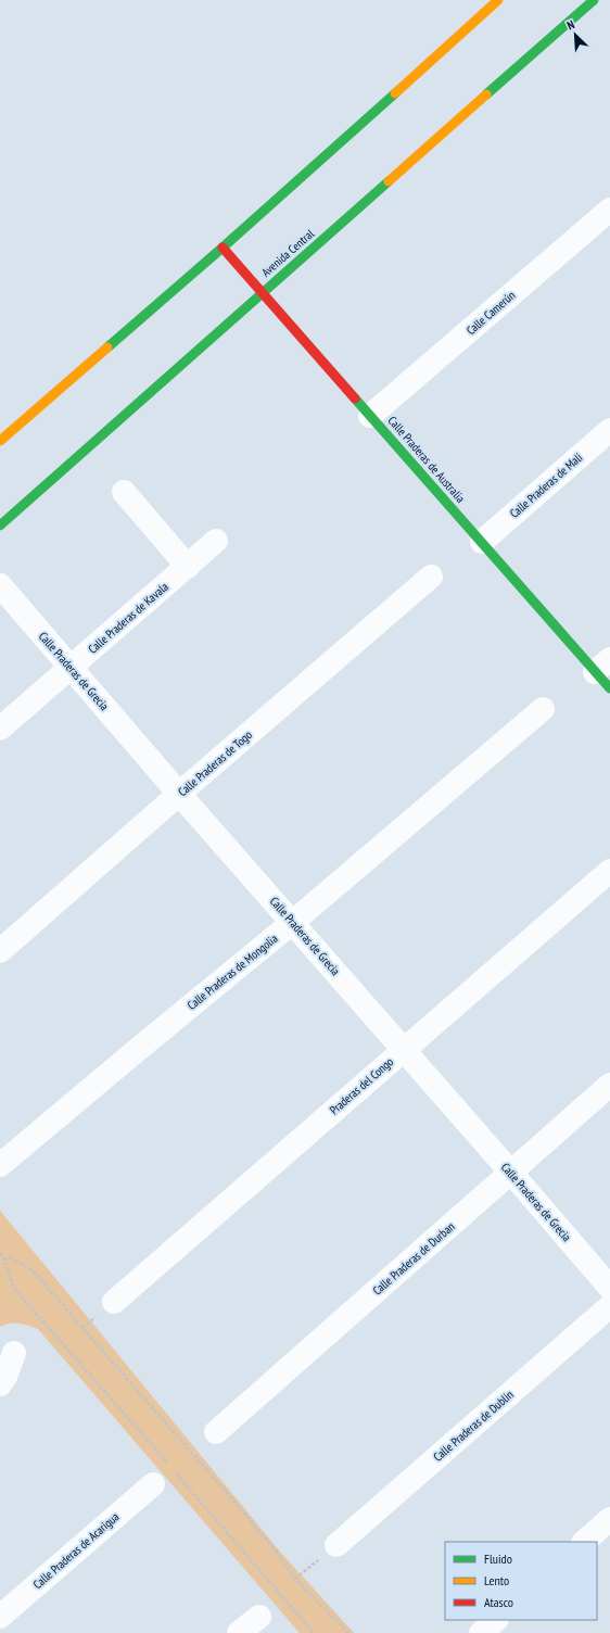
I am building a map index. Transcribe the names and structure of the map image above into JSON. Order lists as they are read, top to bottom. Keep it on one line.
{"streets":{"main road":["Avenida Central","Calle Praderas de Australia"],"street":["Calle Camerún","Calle Praderas de Mali","Calle Praderas de Kavala","Calle Praderas de Grecia","Calle Praderas de Togo","Calle Praderas de Mongolia","Praderas del Congo","Calle Praderas de Durban","Calle Praderas de Dublin","Calle Praderas de Acarigua"]},"crossings":[["Avenida Central","Calle Praderas de Australia"],["Calle Camerún","Calle Praderas de Australia"],["Calle Praderas de Australia","Calle Praderas de Mali"],["Calle Praderas de Kavala","Calle Praderas de Grecia"],["Calle Praderas de Grecia","Calle Praderas de Togo"],["Calle Praderas de Grecia","Calle Praderas de Mongolia"],["Calle Praderas de Grecia","Praderas del Congo"],["Calle Praderas de Grecia","Calle Praderas de Durban"]],"legend":["Fluido","Lento","Atasco"],"north":"top left"}
